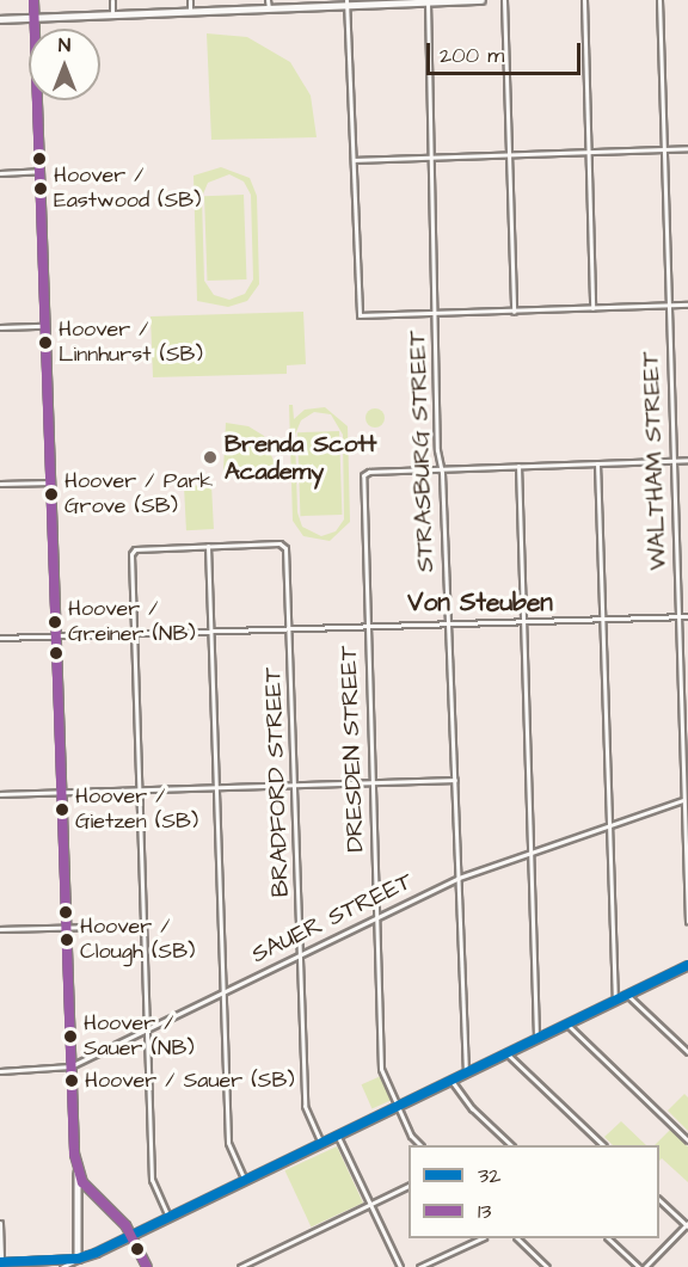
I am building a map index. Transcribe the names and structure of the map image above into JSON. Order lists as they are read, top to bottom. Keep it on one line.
{"streets":{"street":["STRASBURG STREET","WALTHAM STREET","DRESDEN STREET","BRADFORD STREET","SAUER STREET"]},"crossings":[["STRASBURG STREET","DRESDEN STREET"],["STRASBURG STREET","SAUER STREET"],["WALTHAM STREET","SAUER STREET"],["DRESDEN STREET","SAUER STREET"],["BRADFORD STREET","SAUER STREET"]],"districts":["Von Steuben"],"places":["Hoover / Eastwood (SB)","Hoover / Linnhurst (SB)","Brenda Scott Academy","Hoover / Park Grove (SB)","Hoover / Greiner (NB)","Hoover / Gietzen (SB)","Hoover / Clough (SB)","Hoover / Sauer (NB)","Hoover / Sauer (SB)"],"lines":["transit line 13","transit line 32"],"legend":["32","13"],"scale_bar":"200 m","north":"top"}
